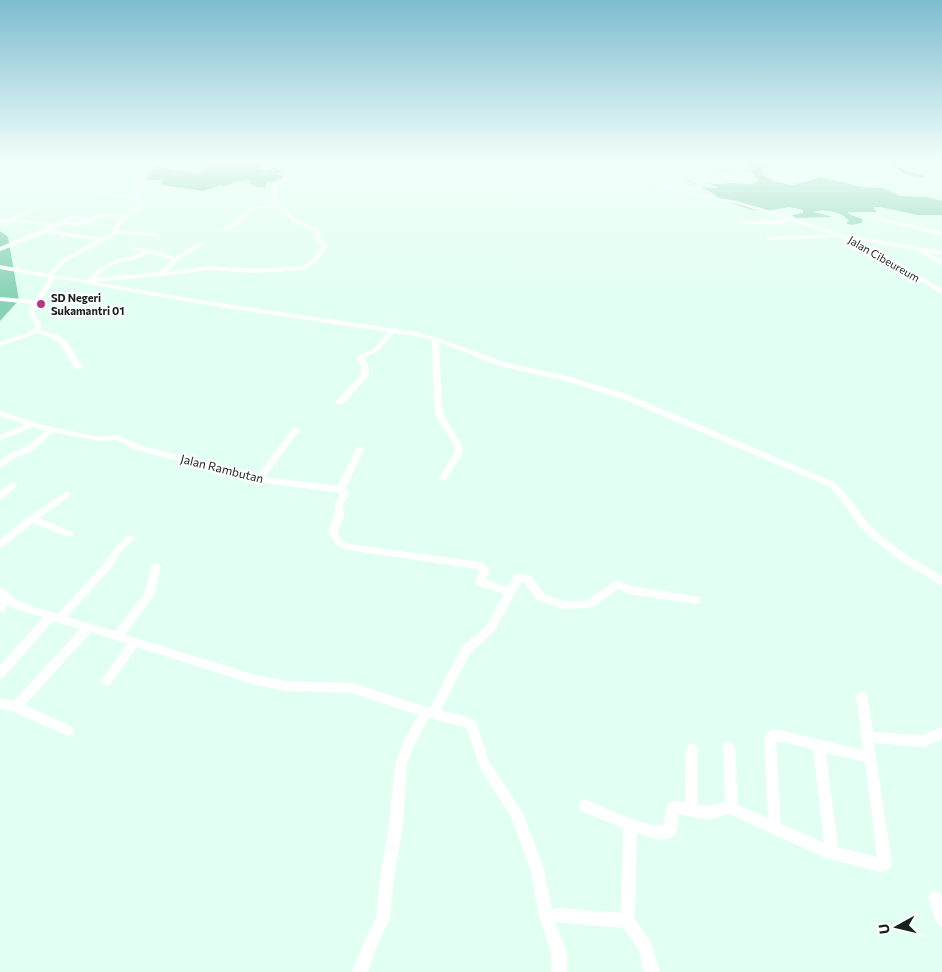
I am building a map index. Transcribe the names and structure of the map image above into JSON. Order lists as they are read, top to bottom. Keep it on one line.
{"streets":{"street":["Jalan Cibeureum","Jalan Rambutan"]},"places":["SD Negeri Sukamantri 01"],"north":"left"}
